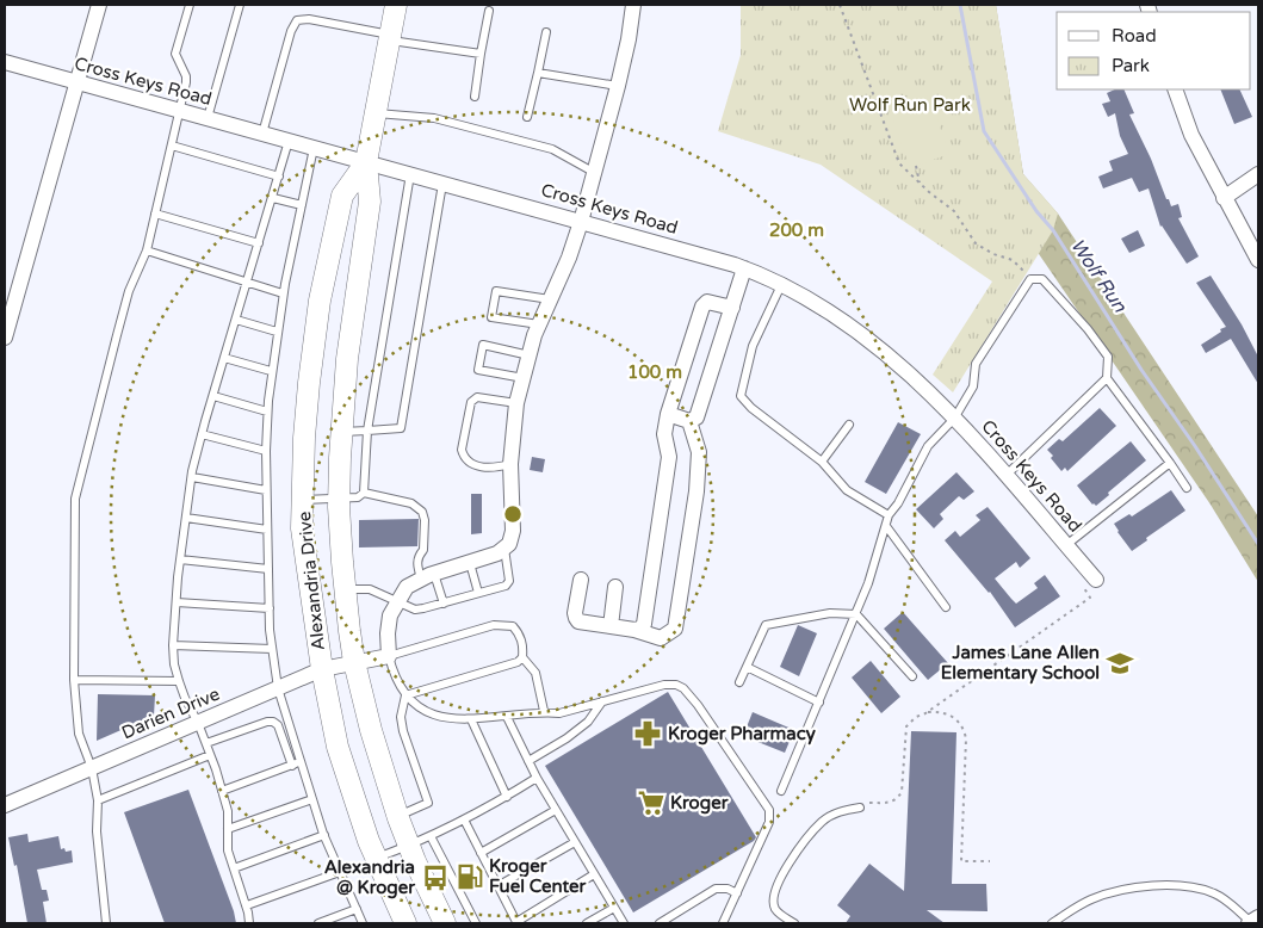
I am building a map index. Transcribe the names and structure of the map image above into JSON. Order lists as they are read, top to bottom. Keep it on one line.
{"streets":{"main road":["Alexandria Drive"],"street":["Cross Keys Road","Darien Drive"]},"crossings":[["Cross Keys Road","Alexandria Drive"],["Alexandria Drive","Darien Drive"]],"water":["Wolf Run"],"parks":["Wolf Run Park"],"places":{"school or university":["James Lane Allen Elementary School"],"pharmacy":["Kroger Pharmacy"],"supermarket":["Kroger"],"fuel station":["Kroger Fuel Center"],"bus stop":["Alexandria @ Kroger"]},"legend":["Road","Park"],"rings":["200 m","100 m"]}
